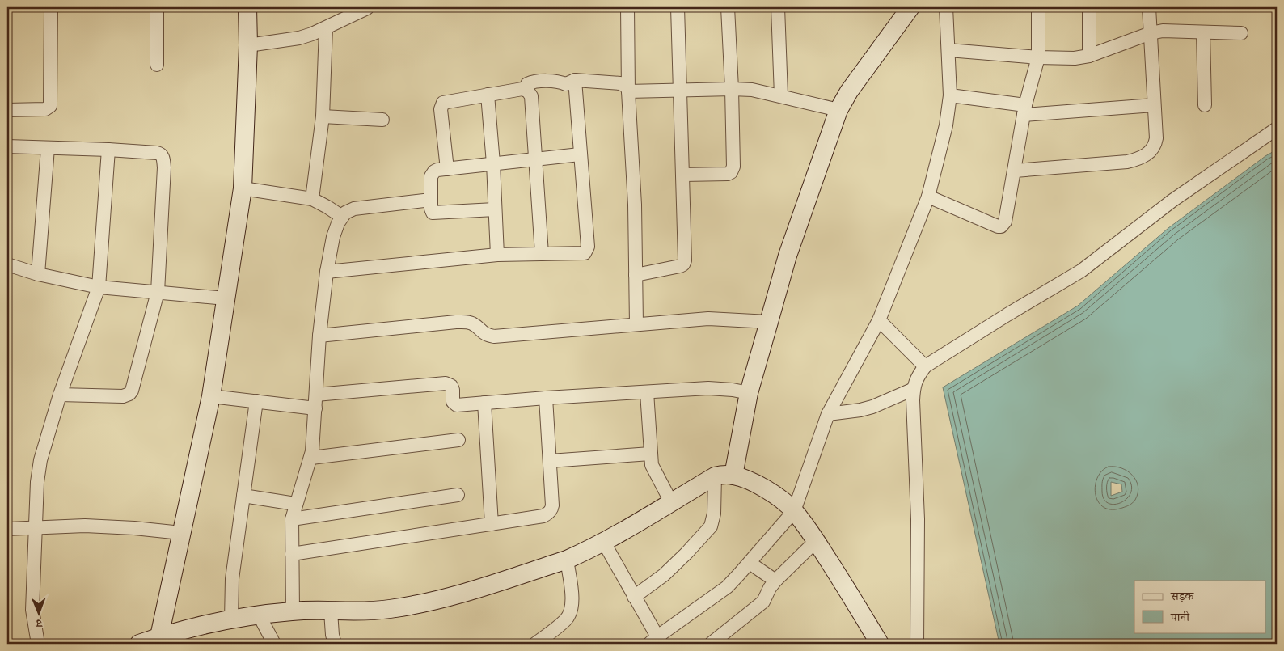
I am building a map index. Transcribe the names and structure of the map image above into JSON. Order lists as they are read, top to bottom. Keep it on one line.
{"legend":["सड़क","पानी"],"north":"bottom"}
